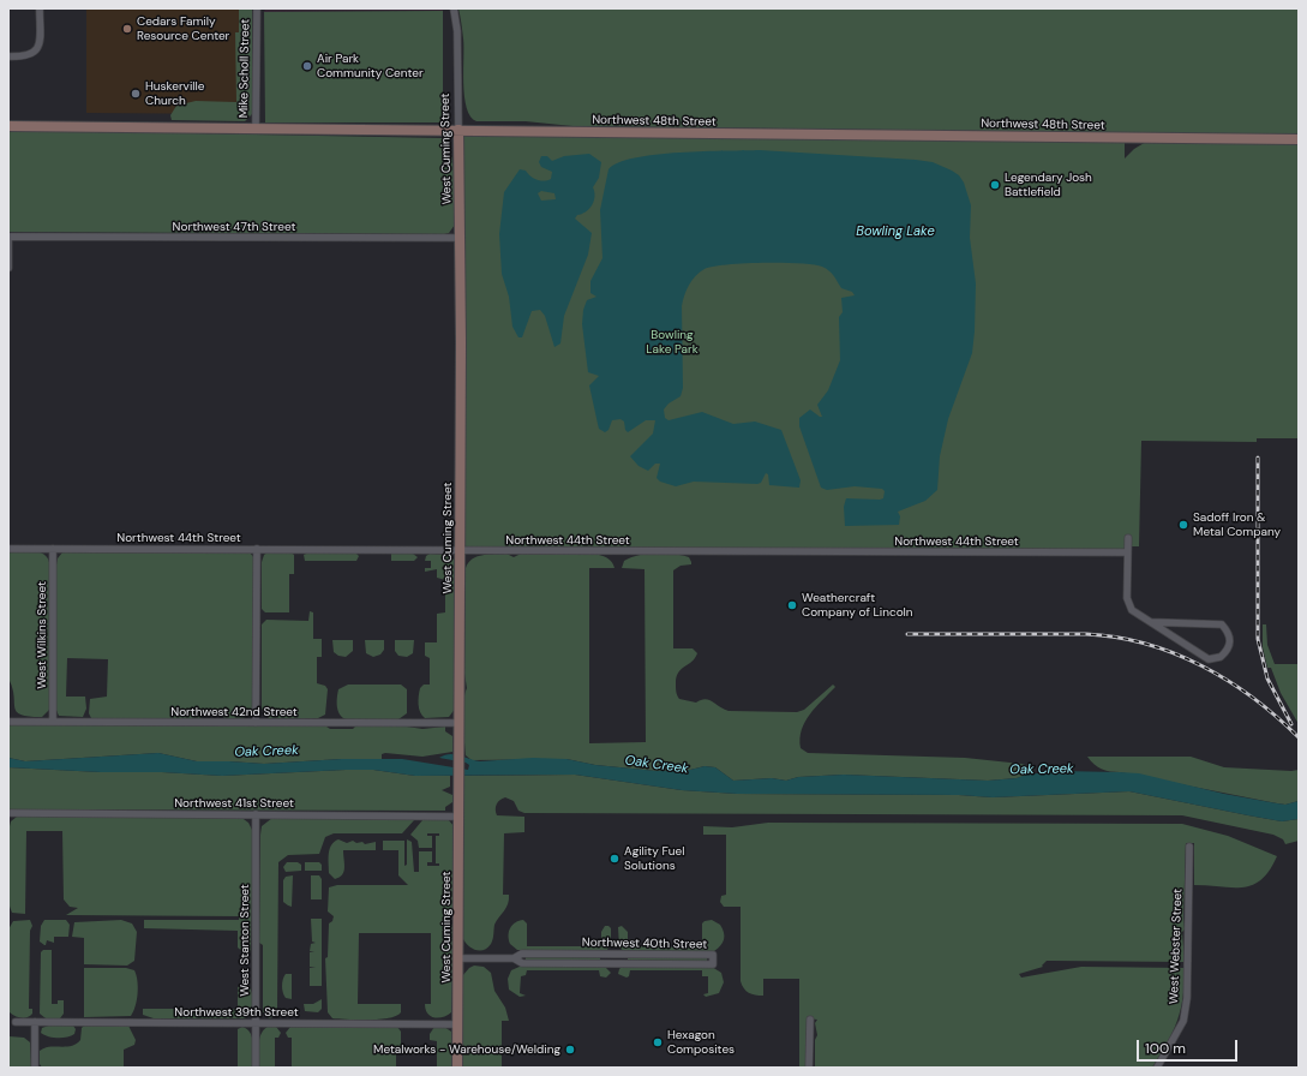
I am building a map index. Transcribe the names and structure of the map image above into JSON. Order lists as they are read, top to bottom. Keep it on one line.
{"streets":{"main road":["Northwest 48th Street","West Cuming Street"],"street":["Mike Scholl Street","Northwest 47th Street","Northwest 44th Street","West Wilkins Street","Northwest 42nd Street","Northwest 41st Street","West Stanton Street","Northwest 40th Street","West Webster Street","Northwest 39th Street"]},"crossings":[["Mike Scholl Street","Northwest 48th Street"],["Northwest 48th Street","West Cuming Street"],["West Cuming Street","Northwest 47th Street"],["West Cuming Street","Northwest 44th Street"],["West Cuming Street","Northwest 42nd Street"],["West Cuming Street","Northwest 41st Street"],["West Cuming Street","Northwest 40th Street"],["West Cuming Street","Northwest 39th Street"],["Northwest 44th Street","West Wilkins Street"],["West Wilkins Street","Northwest 42nd Street"],["Northwest 41st Street","West Stanton Street"],["West Stanton Street","Northwest 39th Street"]],"water":["Bowling Lake","Oak Creek"],"parks":["Bowling Lake Park"],"places":["Cedars Family Resource Center","Air Park Community Center","Huskerville Church","Legendary Josh Battlefield","Sadoff Iron & Metal Company","Weathercraft Company of Lincoln","Agility Fuel Solutions","Hexagon Composites","Metalworks - Warehouse/Welding"],"scale_bar":"100 m"}
